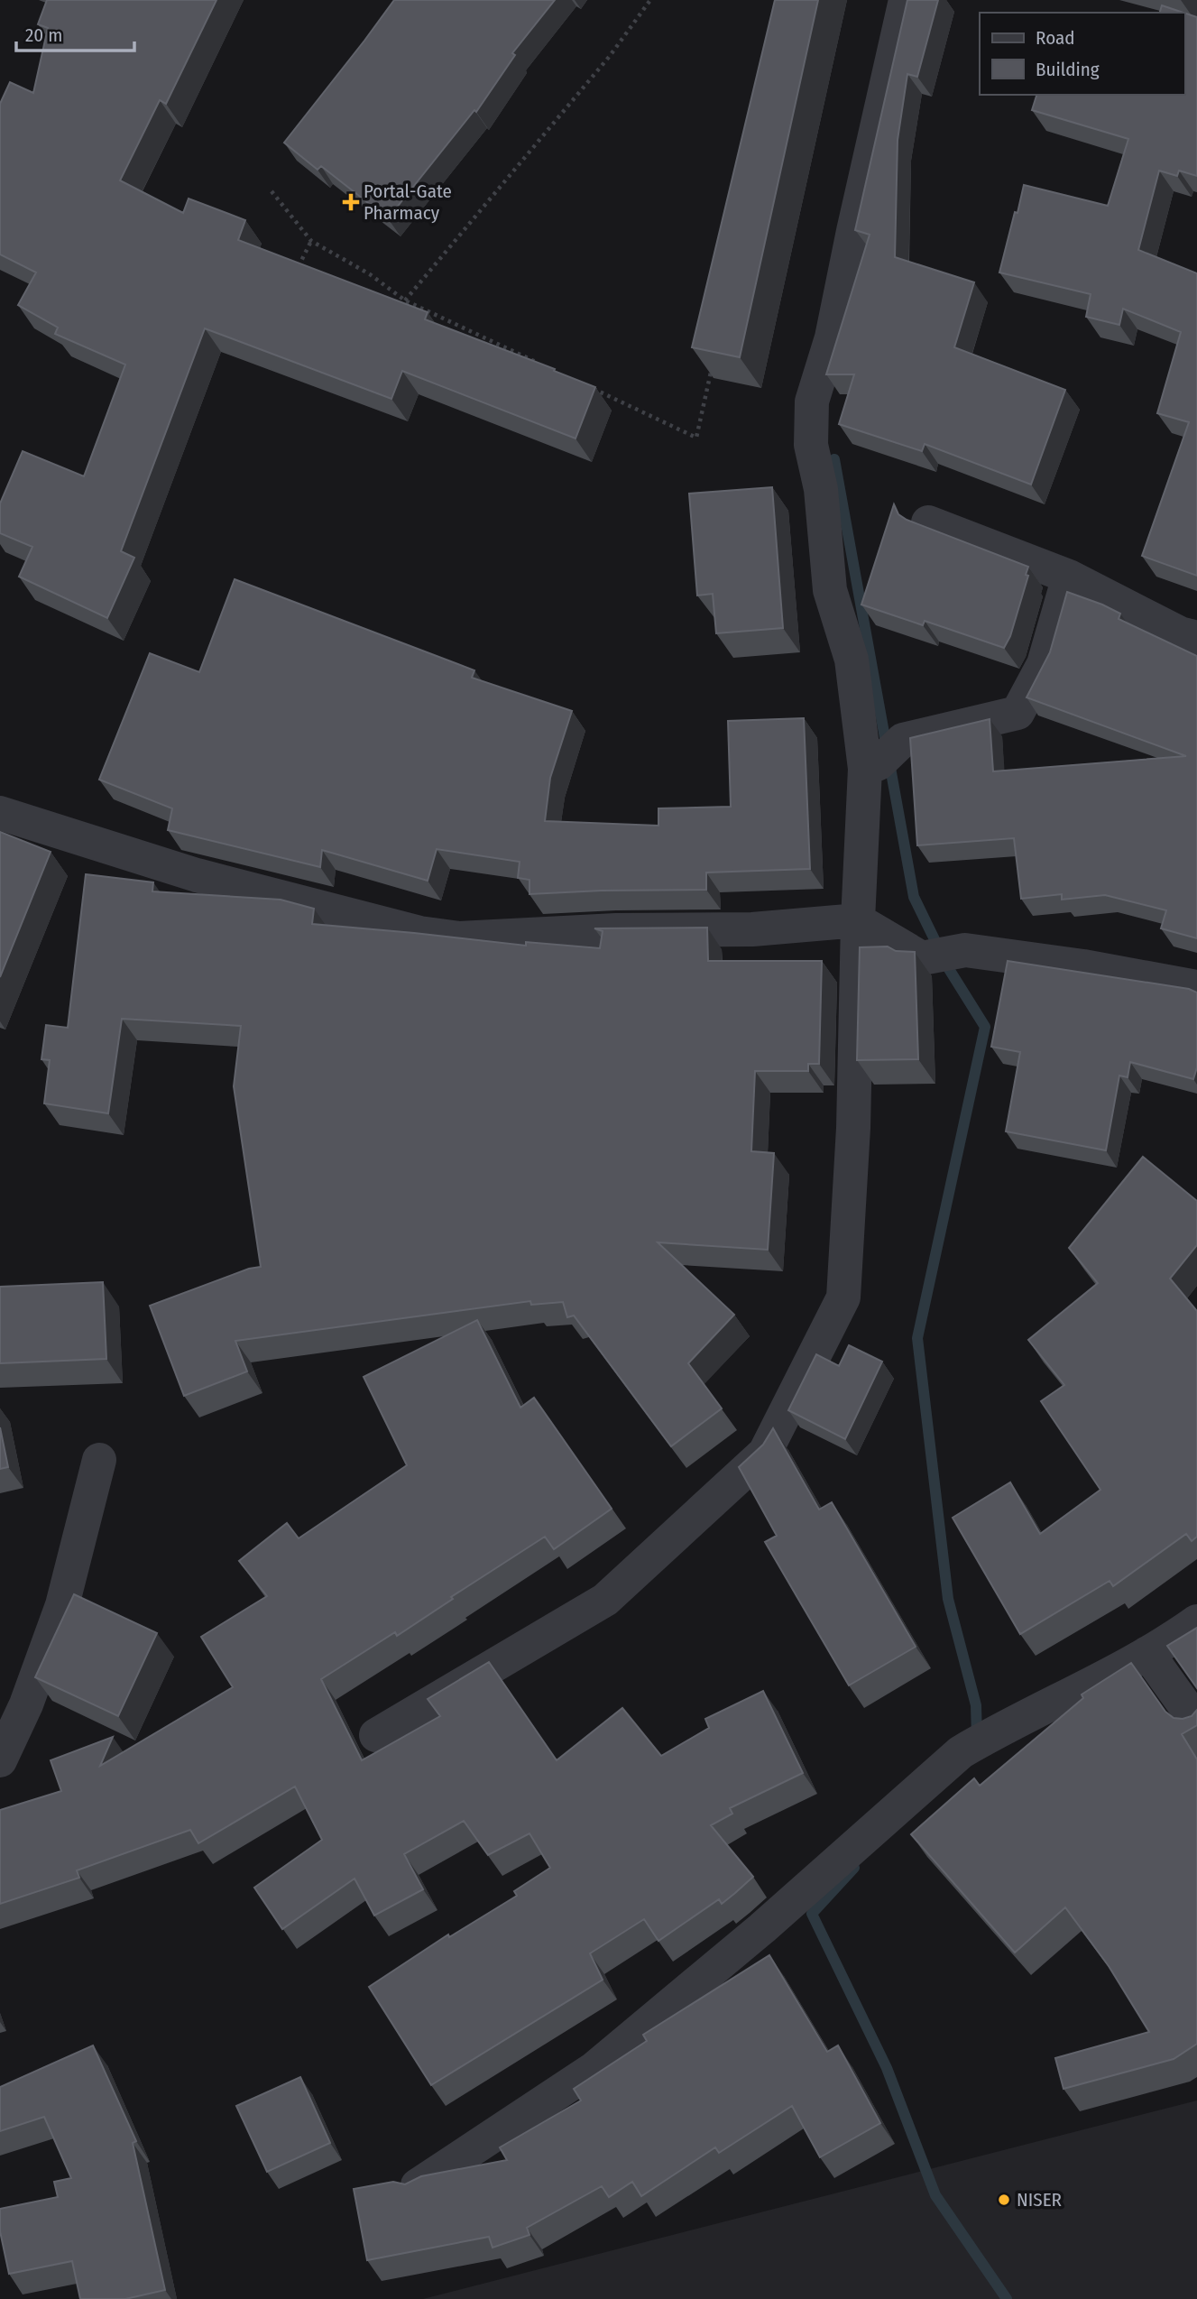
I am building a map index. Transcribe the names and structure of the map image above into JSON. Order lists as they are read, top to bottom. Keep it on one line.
{"places":{"health":["Portal-Gate Pharmacy"],"other":["NISER"]},"legend":["Road","Building"],"scale_bar":"20 m"}
